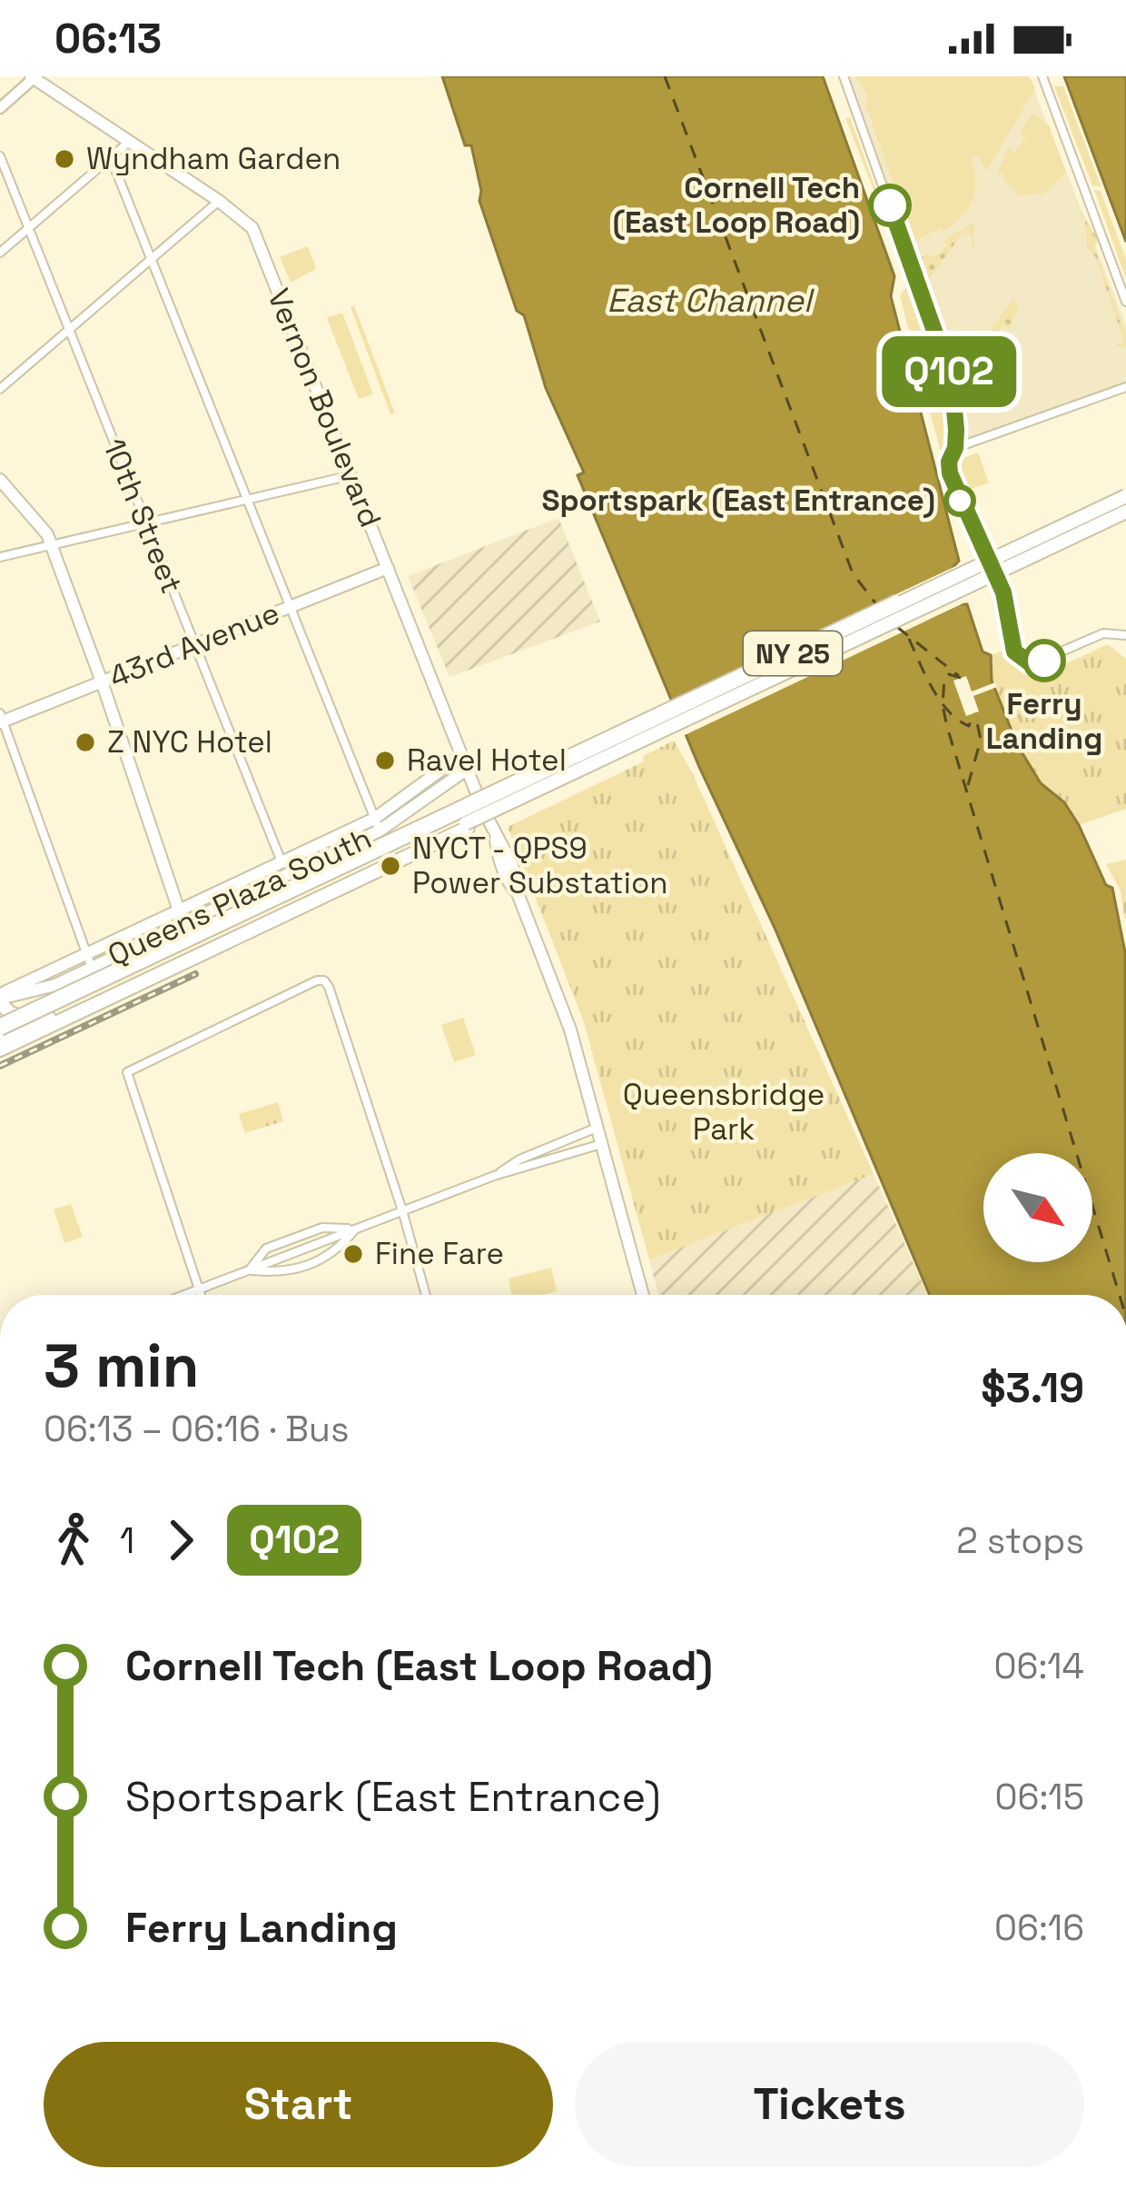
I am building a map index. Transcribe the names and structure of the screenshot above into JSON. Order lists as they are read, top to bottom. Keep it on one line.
{"streets":{"highway":["NY 25"],"main road":["Vernon Boulevard","43rd Avenue","Queens Plaza South"],"street":["10th Street"]},"crossings":[["Vernon Boulevard","43rd Avenue"],["Vernon Boulevard","Queens Plaza South"],["10th Street","43rd Avenue"],["10th Street","Queens Plaza South"],["NY 25","Queens Plaza South"]],"water":["East Channel"],"parks":["Queensbridge Park"],"places":["Wyndham Garden","Cornell Tech (East Loop Road)","Sportspark (East Entrance)","Ferry Landing","Z NYC Hotel","Ravel Hotel","NYCT - QPS9 Power Substation","Fine Fare"],"lines":["bus line Q102"],"north":"bottom right","page":{"status":"06:13","on_map":"Q102","heading":["3 min","06:13 – 06:16 · Bus","$3.19"],"legs":["1","Q102","2 stops"],"list":[{"name":"Cornell Tech (East Loop Road)","value":"06:14"},{"name":"Sportspark (East Entrance)","value":"06:15"},{"name":"Ferry Landing","value":"06:16"}],"buttons":["Start","Tickets"]}}
